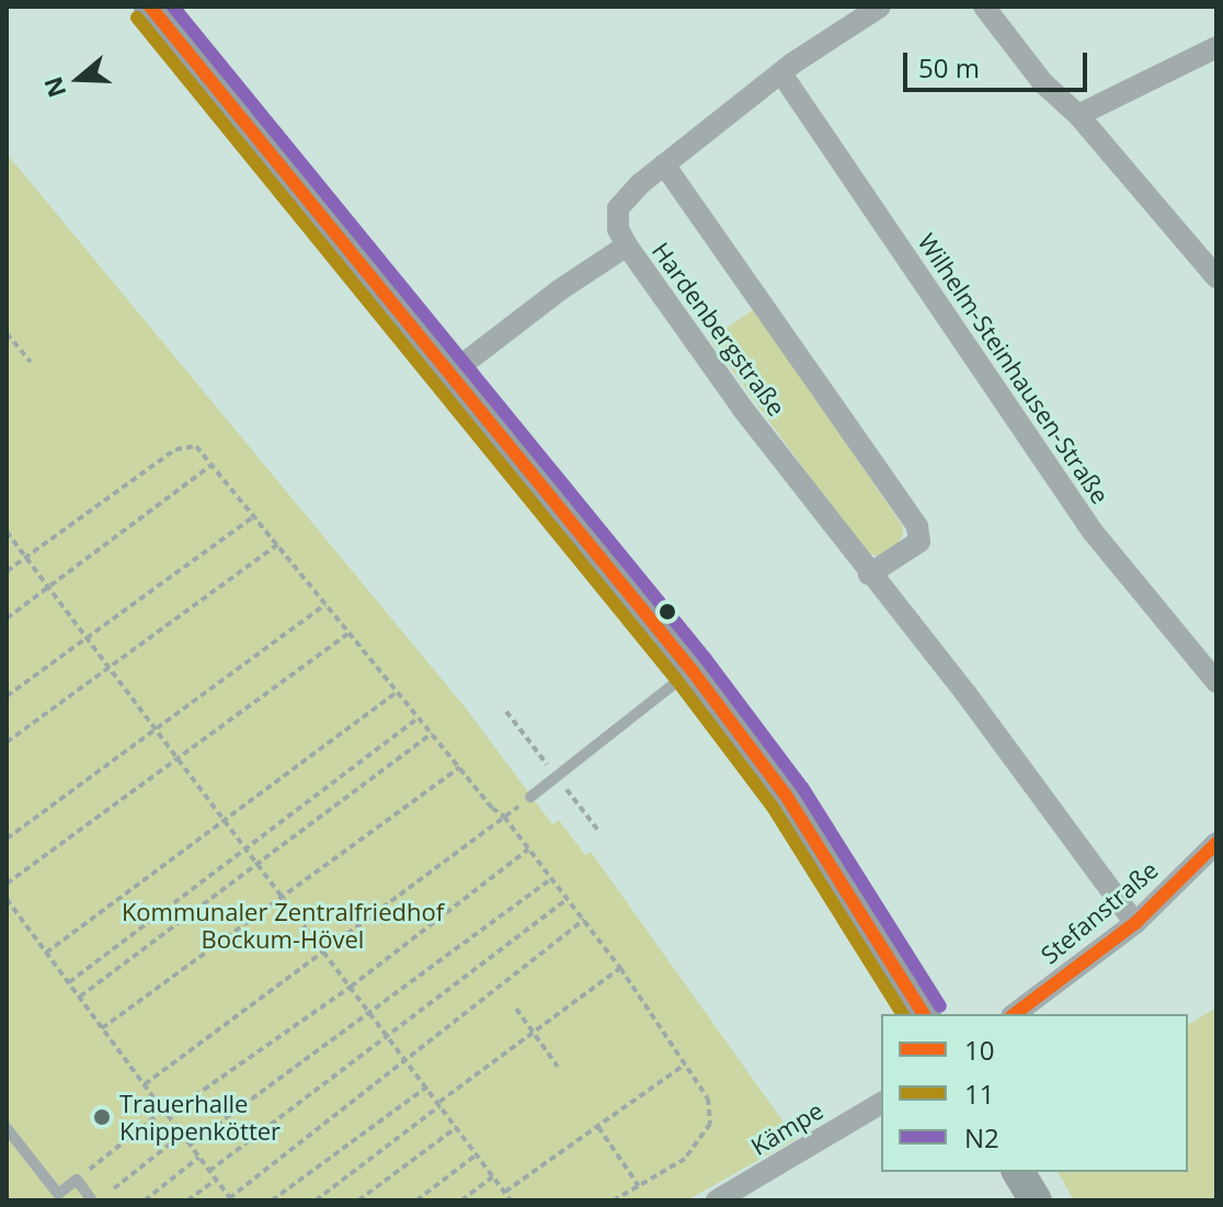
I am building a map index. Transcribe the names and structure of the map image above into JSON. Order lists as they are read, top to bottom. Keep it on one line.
{"streets":{"street":["Hardenbergstraße","Wilhelm-Steinhausen-Straße","Stefanstraße","Kämpe"]},"crossings":[["Hardenbergstraße","Stefanstraße"]],"parks":["Kommunaler Zentralfriedhof Bockum-Hövel"],"places":["Trauerhalle Knippenkötter"],"lines":["transit line 10","transit line N2","transit line 11"],"legend":["10","11","N2"],"scale_bar":"50 m","north":"left"}
